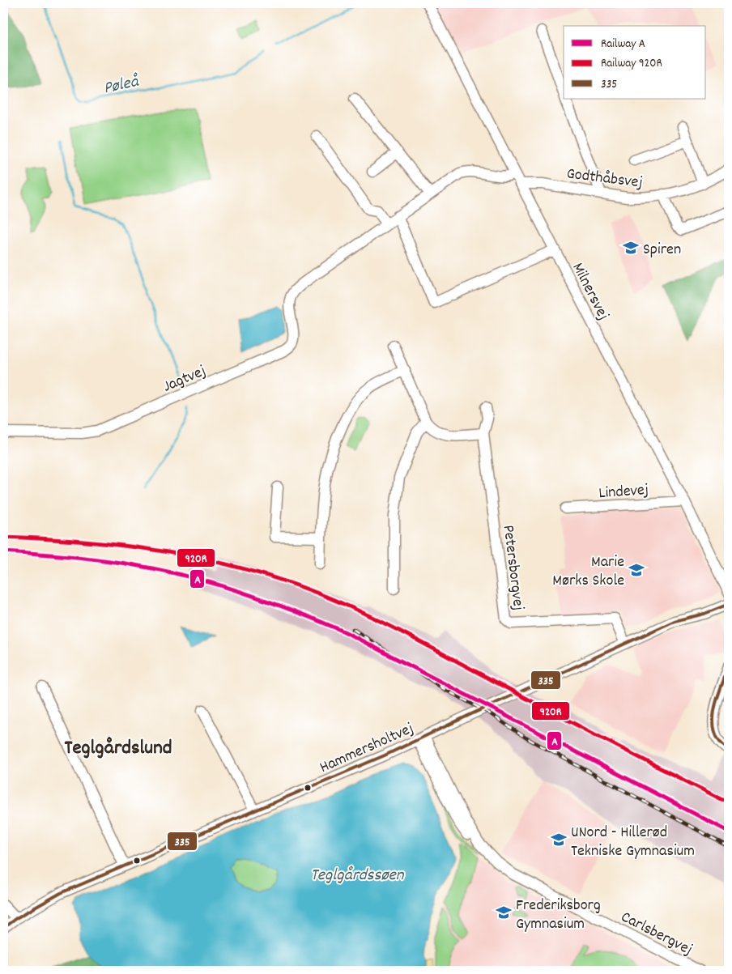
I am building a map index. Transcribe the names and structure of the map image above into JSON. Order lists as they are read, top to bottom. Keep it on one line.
{"streets":{"street":["Godthåbsvej","Milnersvej","Jagtvej","Lindevej","Petersborgvej","Hammersholtvej","Carlsbergvej"]},"crossings":[["Godthåbsvej","Milnersvej"],["Milnersvej","Lindevej"],["Petersborgvej","Hammersholtvej"],["Hammersholtvej","Carlsbergvej"]],"districts":["Teglgårdslund"],"water":["Pøleå","Teglgårdssøen"],"places":{"school or university":["Spiren","Marie Mørks Skole","UNord - Hillerød Tekniske Gymnasium","Frederiksborg Gymnasium"]},"lines":["rail line 920R","rail line A","transit line 335"],"legend":["Railway A","Railway 920R","335"]}
